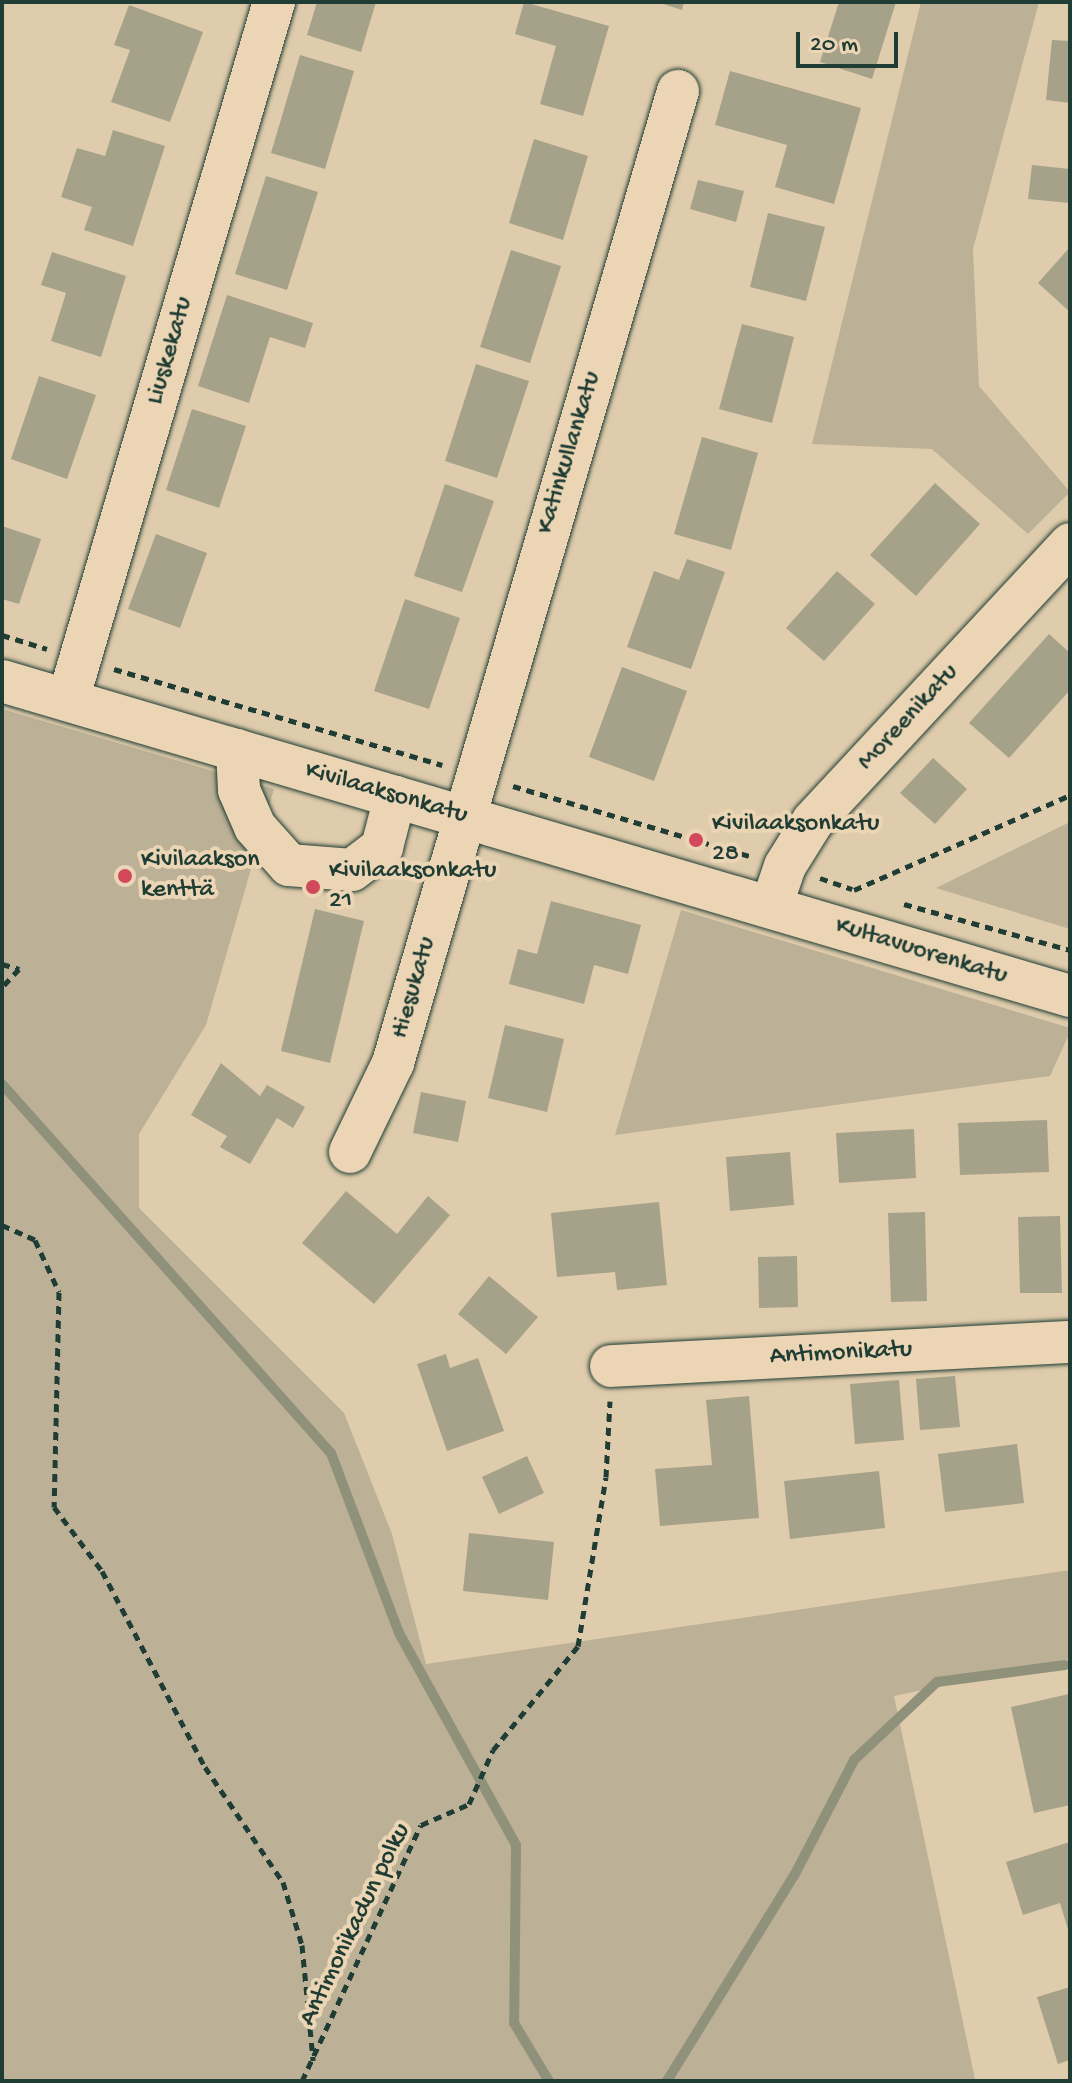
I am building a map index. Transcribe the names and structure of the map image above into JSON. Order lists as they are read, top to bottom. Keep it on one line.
{"streets":{"street":["Liuskekatu","Katinkullankatu","Moreenikatu","Kivilaaksonkatu","Kultavuorenkatu","Hiesukatu","Antimonikatu"],"path":["Antimonikadun polku"]},"crossings":[["Liuskekatu","Kivilaaksonkatu"],["Katinkullankatu","Kivilaaksonkatu"],["Katinkullankatu","Hiesukatu"],["Moreenikatu","Kivilaaksonkatu"],["Moreenikatu","Kultavuorenkatu"],["Kivilaaksonkatu","Kultavuorenkatu"],["Kivilaaksonkatu","Hiesukatu"],["Antimonikatu","Antimonikadun polku"]],"places":["Kivilaaksonkatu 28","Kivilaakson kenttä","Kivilaaksonkatu 21"],"scale_bar":"20 m"}
